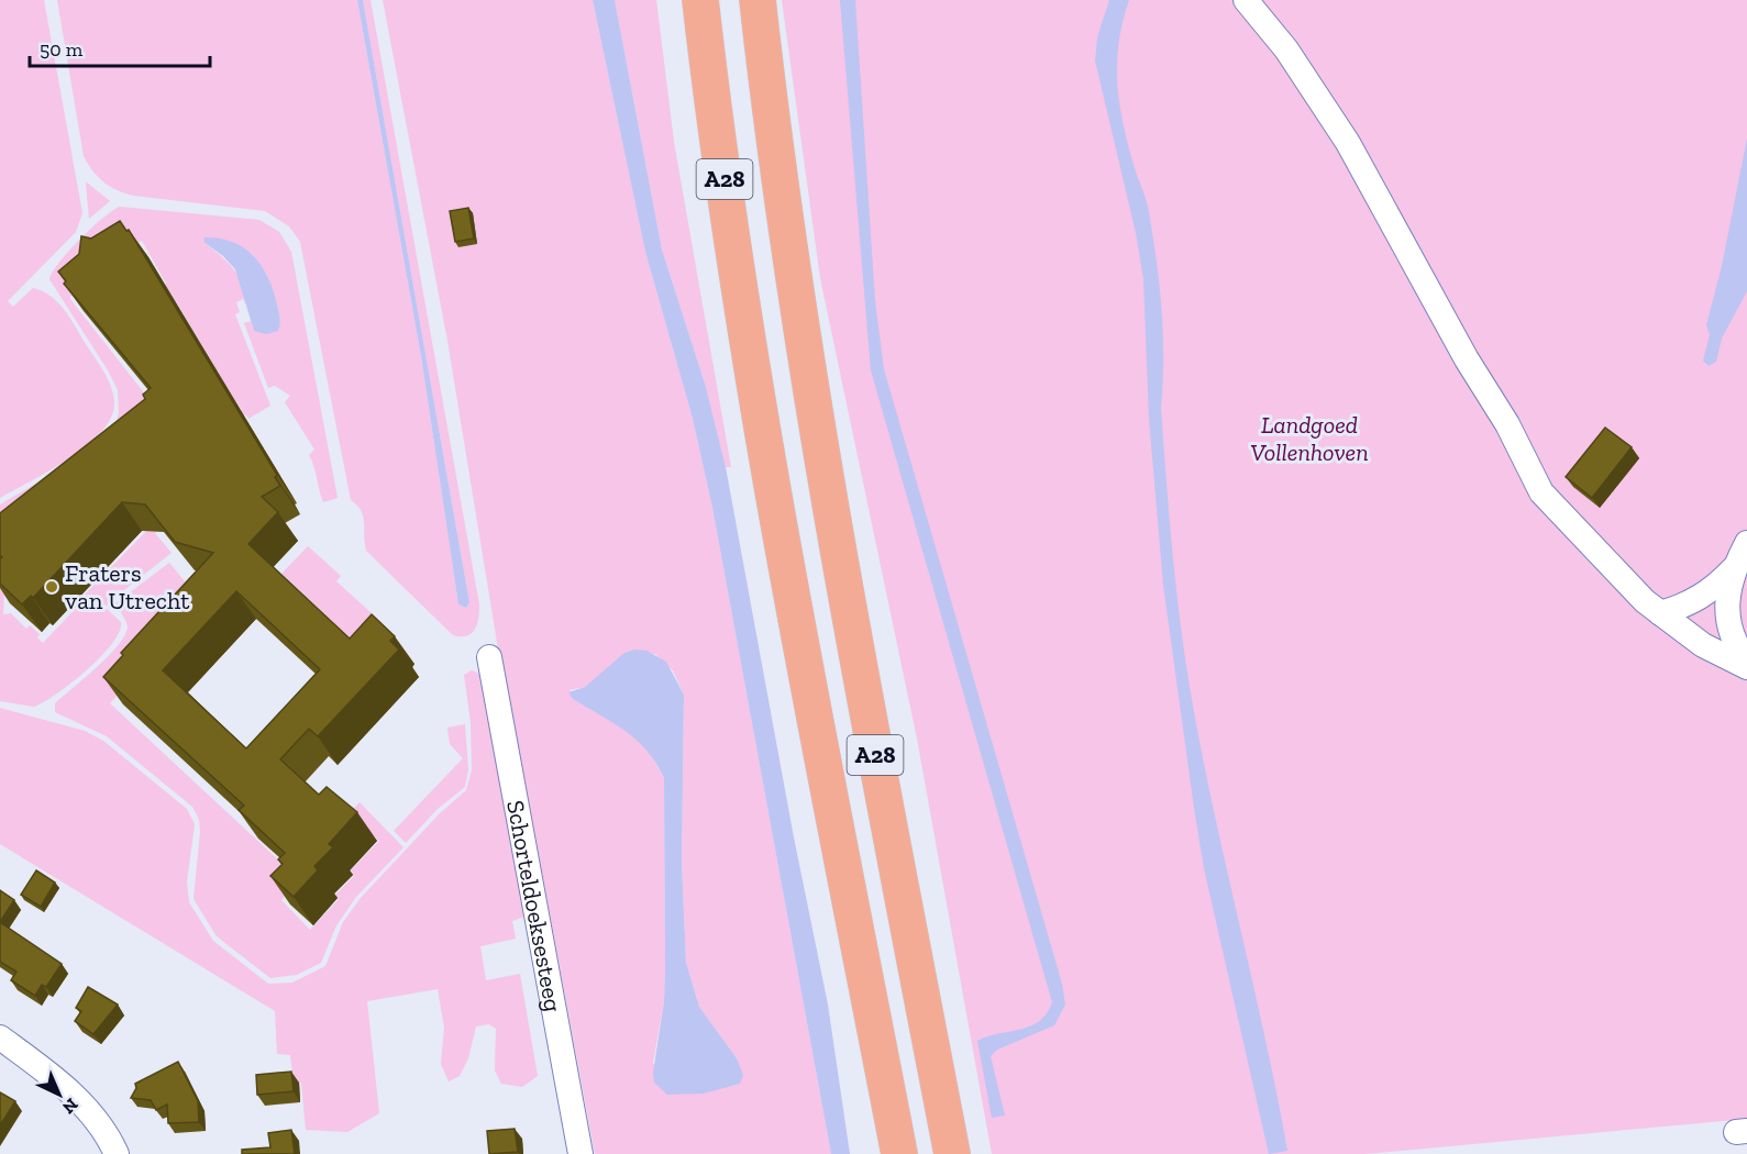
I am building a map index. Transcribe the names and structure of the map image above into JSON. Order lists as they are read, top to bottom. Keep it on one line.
{"streets":{"highway":["A28"],"street":["Schorteldoeksesteeg"]},"parks":["Landgoed Vollenhoven"],"places":["Fraters van Utrecht"],"scale_bar":"50 m","north":"bottom right"}
